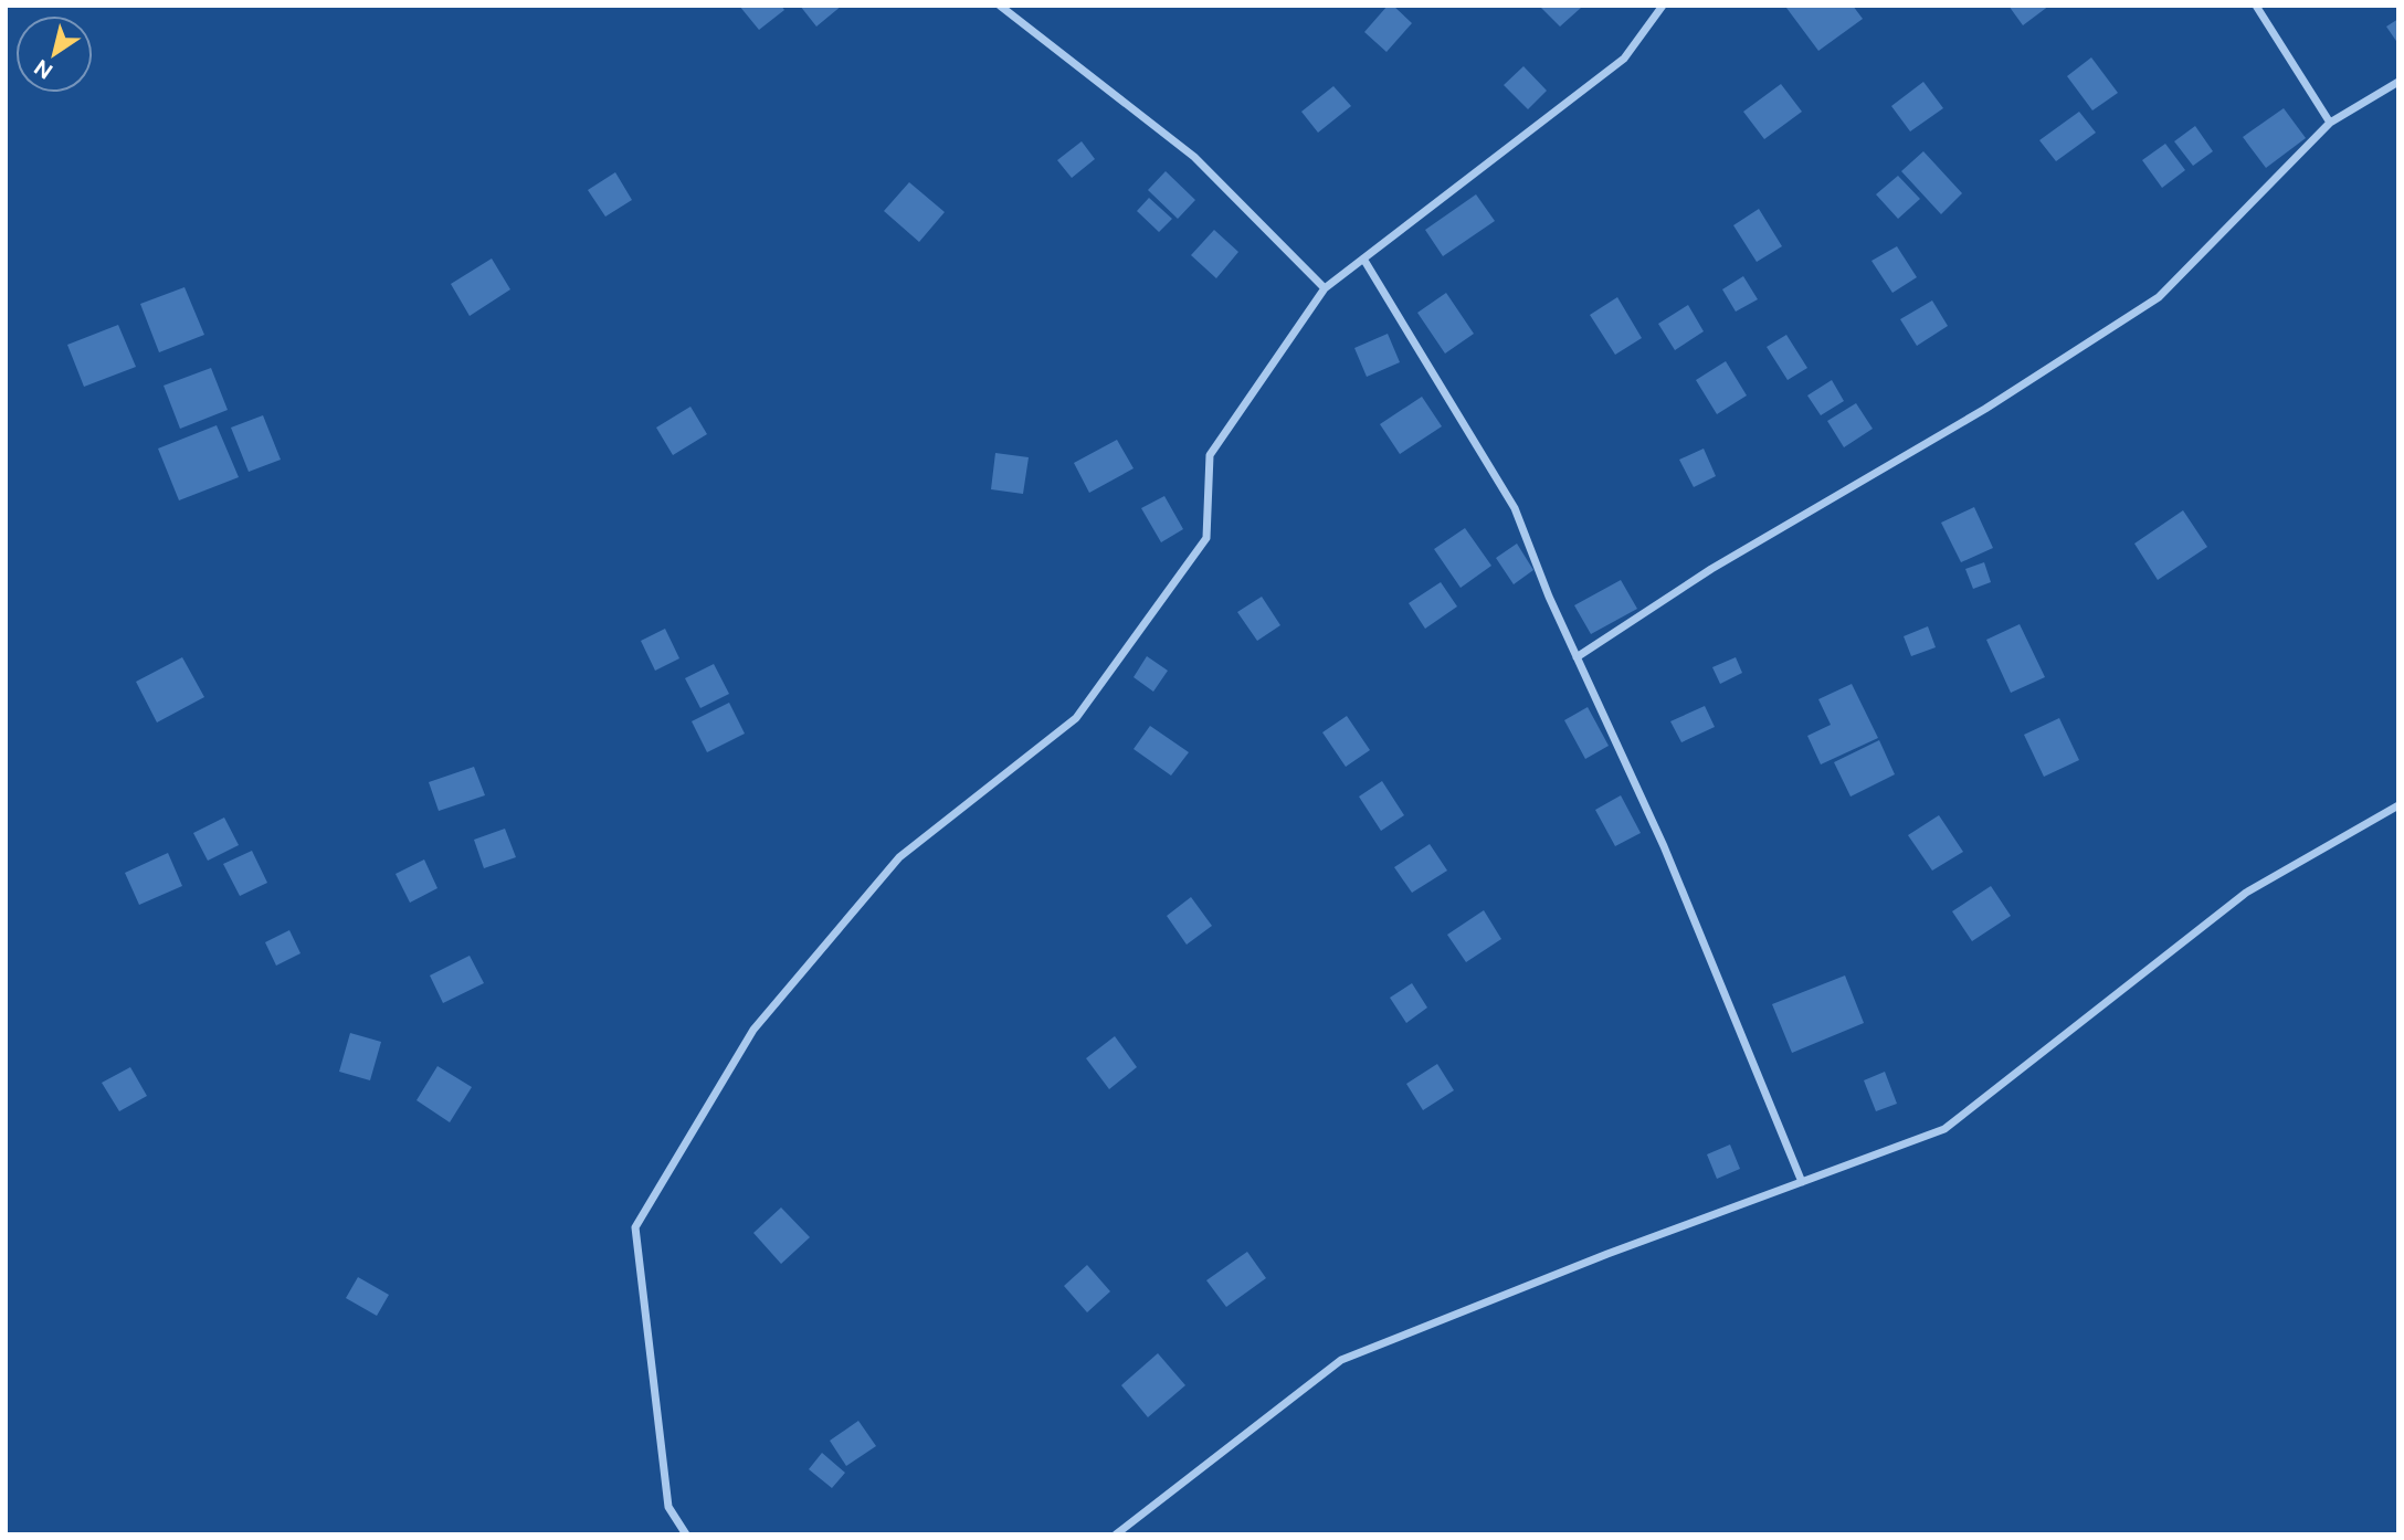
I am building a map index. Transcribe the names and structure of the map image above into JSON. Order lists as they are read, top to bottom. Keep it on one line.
{"north":"bottom left"}
